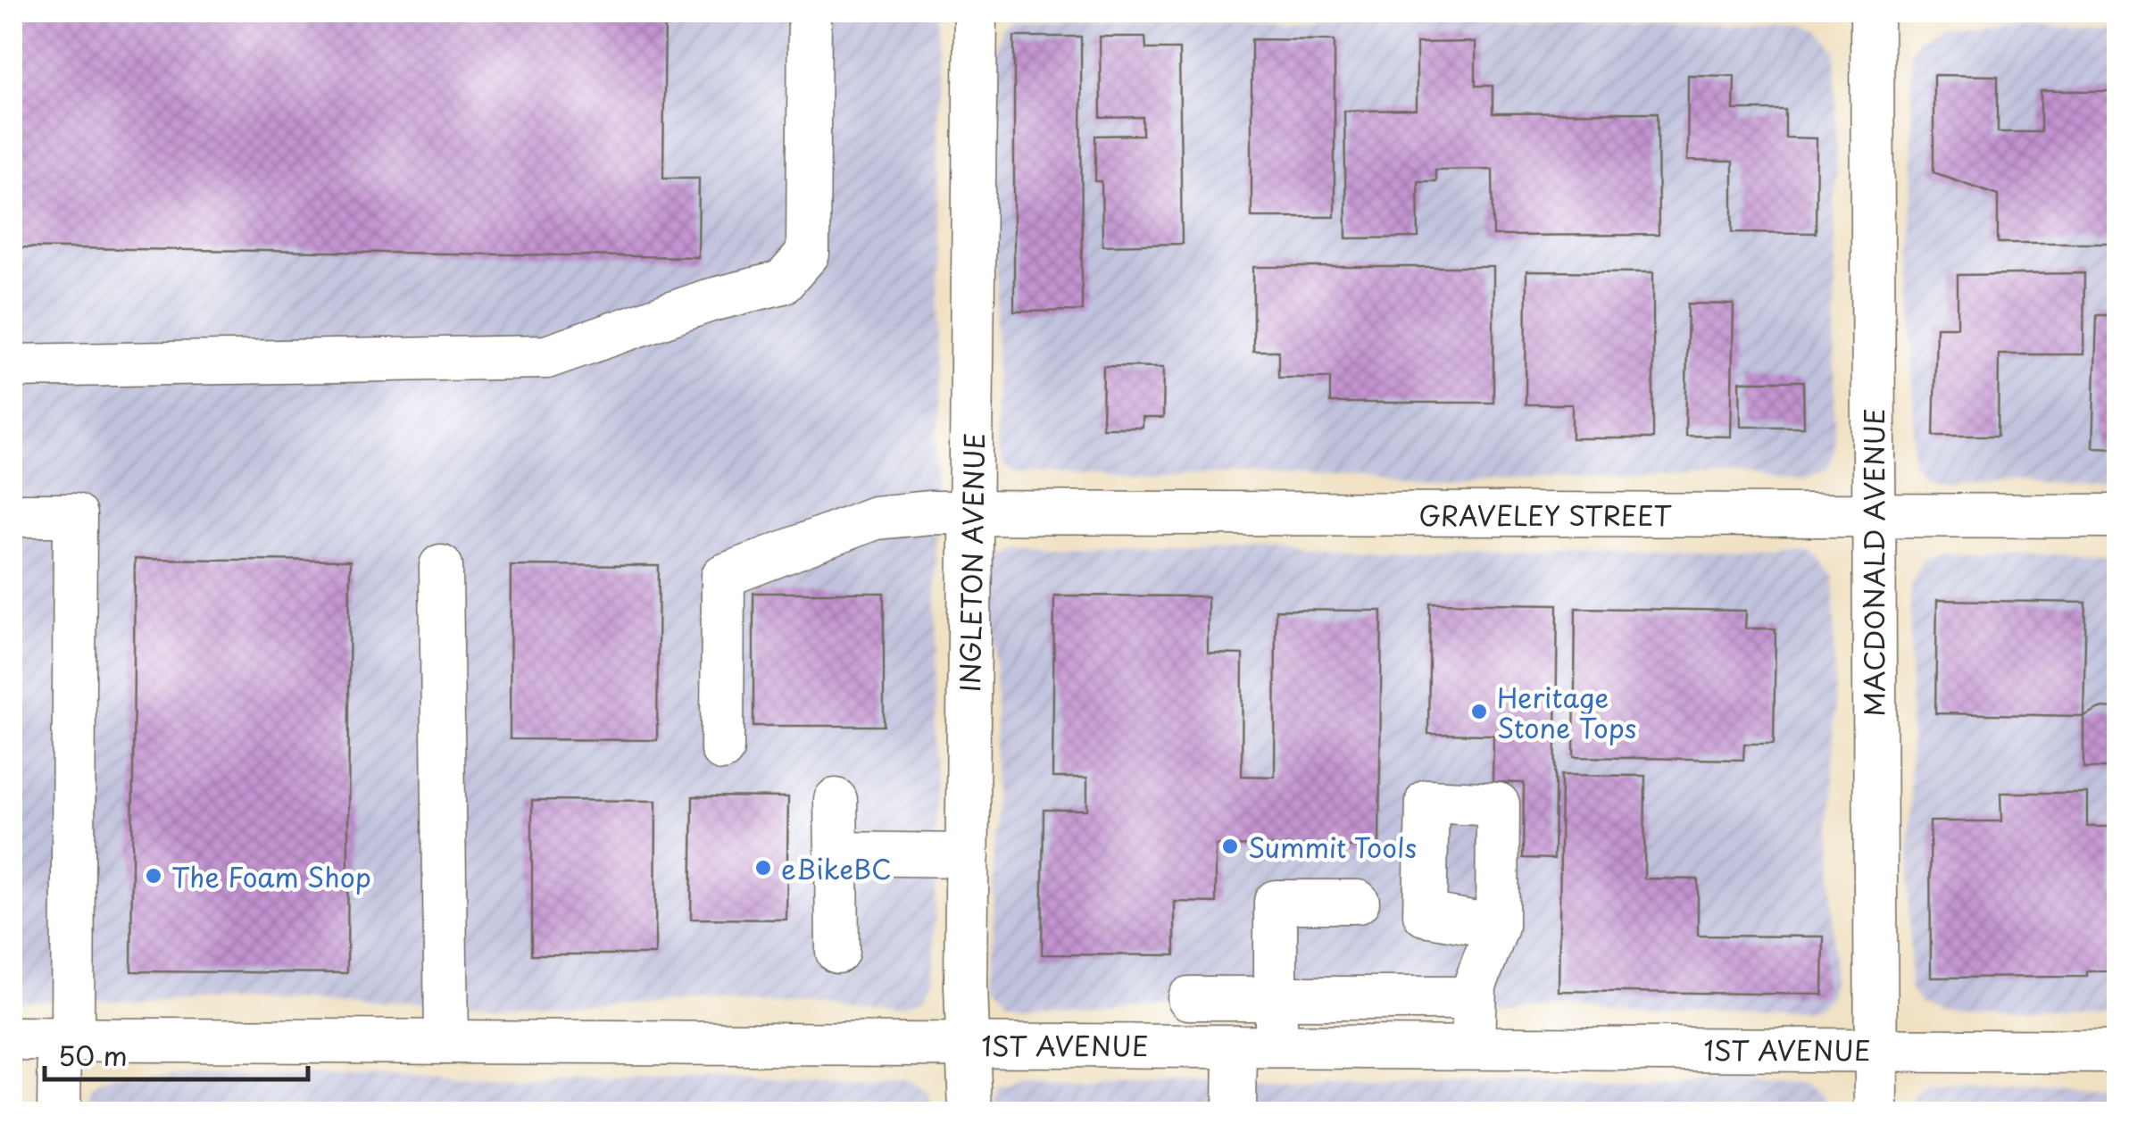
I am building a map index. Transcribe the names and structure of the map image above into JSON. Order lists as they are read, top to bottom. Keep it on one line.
{"streets":{"street":["GRAVELEY STREET","INGLETON AVENUE","MACDONALD AVENUE","1ST AVENUE"]},"crossings":[["GRAVELEY STREET","INGLETON AVENUE"],["GRAVELEY STREET","MACDONALD AVENUE"],["INGLETON AVENUE","1ST AVENUE"],["MACDONALD AVENUE","1ST AVENUE"]],"places":["Heritage Stone Tops","Summit Tools","eBikeBC","The Foam Shop"],"scale_bar":"50 m"}
